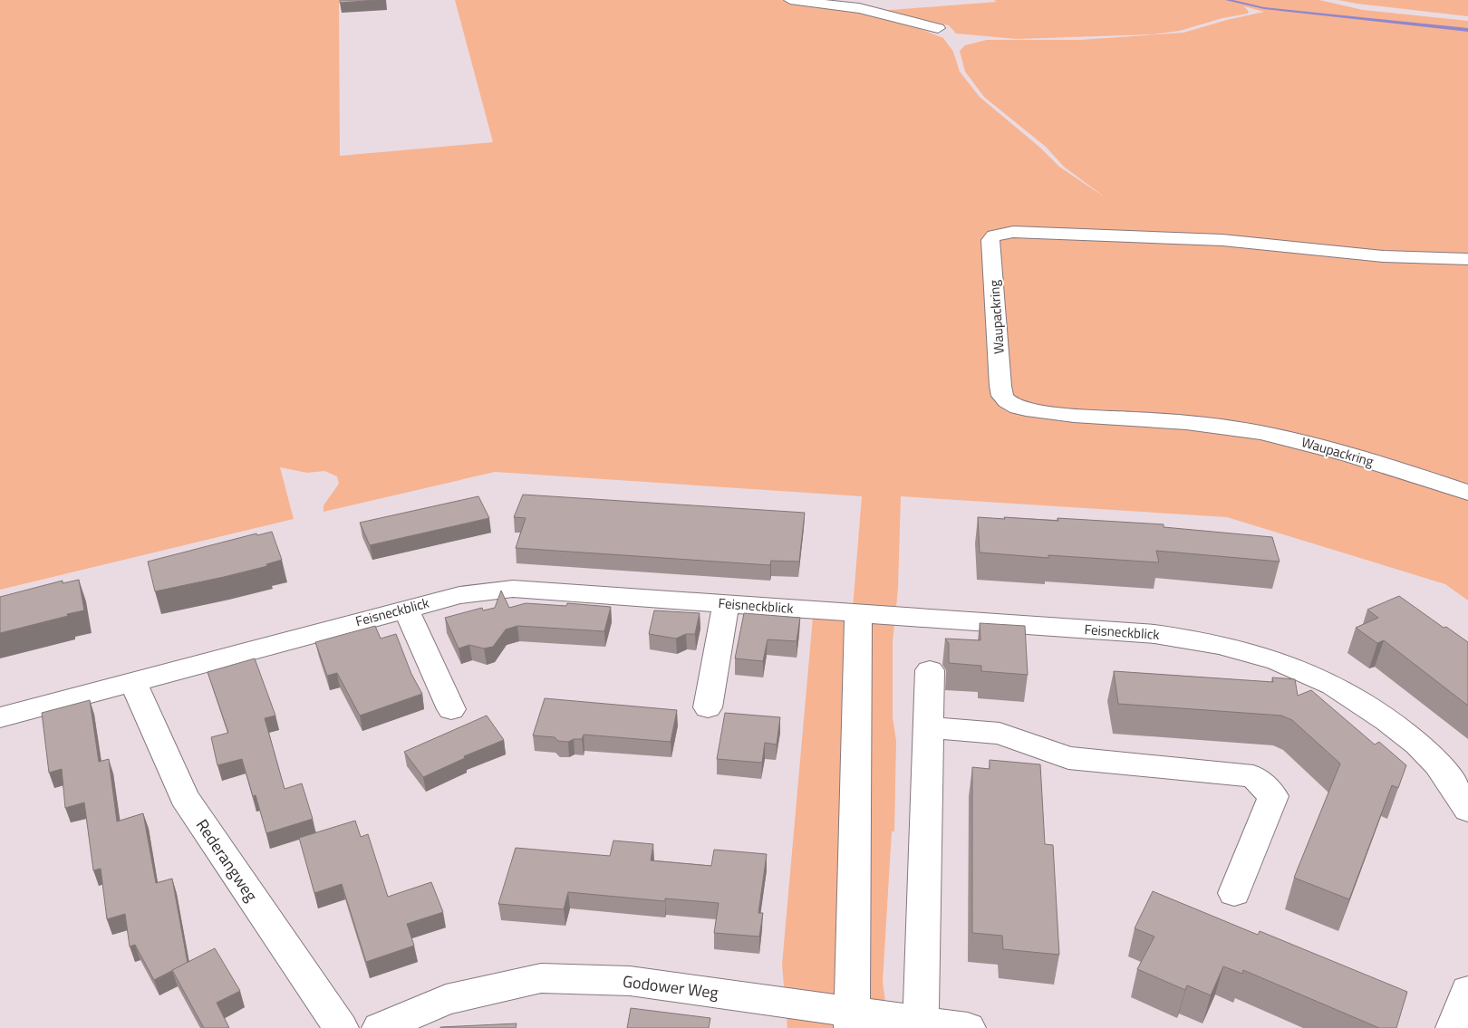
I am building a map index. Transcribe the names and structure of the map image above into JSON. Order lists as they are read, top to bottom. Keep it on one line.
{"streets":{"street":["Waupackring","Feisneckblick","Rederangweg","Godower Weg"]},"crossings":[["Feisneckblick","Rederangweg"]]}
